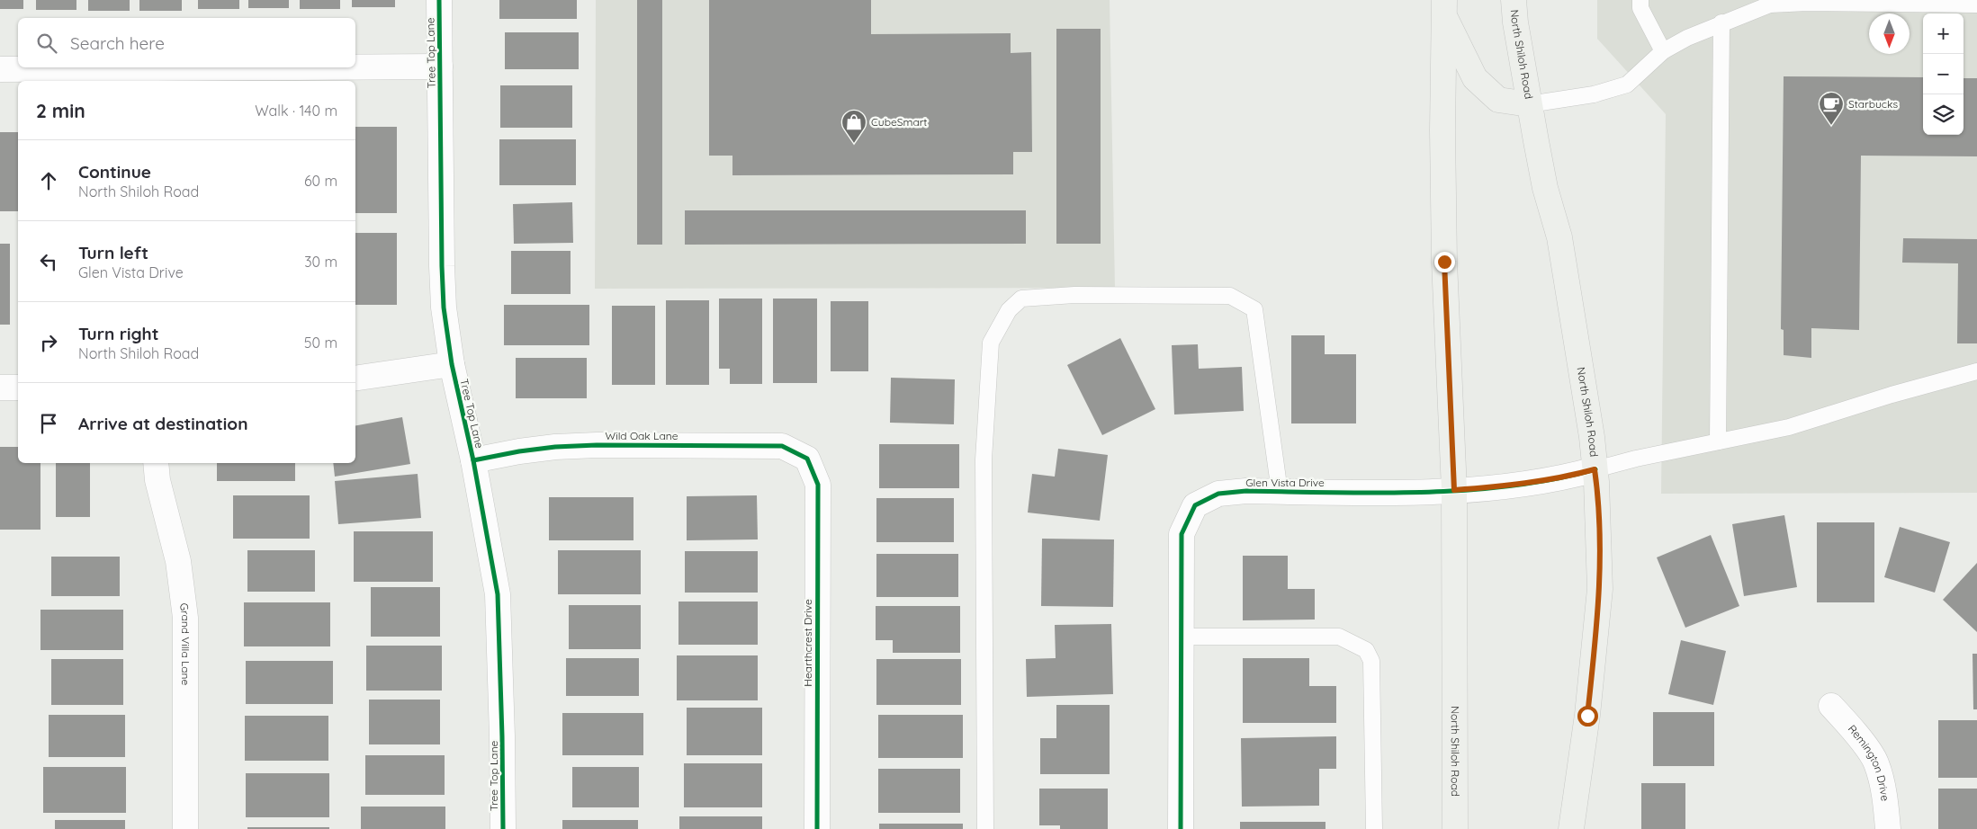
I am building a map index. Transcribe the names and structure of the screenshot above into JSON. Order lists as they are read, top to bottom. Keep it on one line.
{"streets":{"main road":["North Shiloh Road"],"street":["Tree Top Lane","Wild Oak Lane","Glen Vista Drive","Hearthcrest Drive","Grand Villa Lane","Remington Drive"]},"crossings":[["Tree Top Lane","Wild Oak Lane"],["North Shiloh Road","Glen Vista Drive"],["Wild Oak Lane","Hearthcrest Drive"]],"places":{"cafe":["Starbucks"],"shop":["CubeSmart"]},"north":"bottom","page":{"map_buttons":["+","−"],"search":"Search here","heading":["2 min","Walk · 140 m"],"list":[["Continue","North Shiloh Road","60 m"],["Turn left","Glen Vista Drive","30 m"],["Turn right","North Shiloh Road","50 m"],"Arrive at destination"]}}
